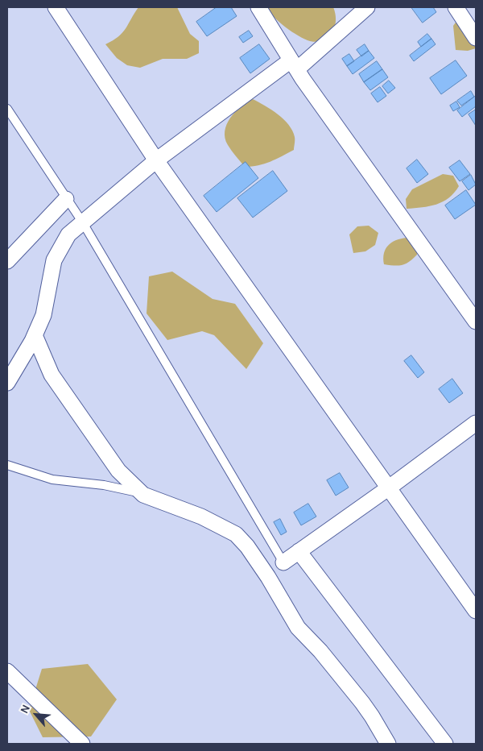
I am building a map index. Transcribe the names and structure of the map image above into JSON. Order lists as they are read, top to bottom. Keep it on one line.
{"north":"top left"}
